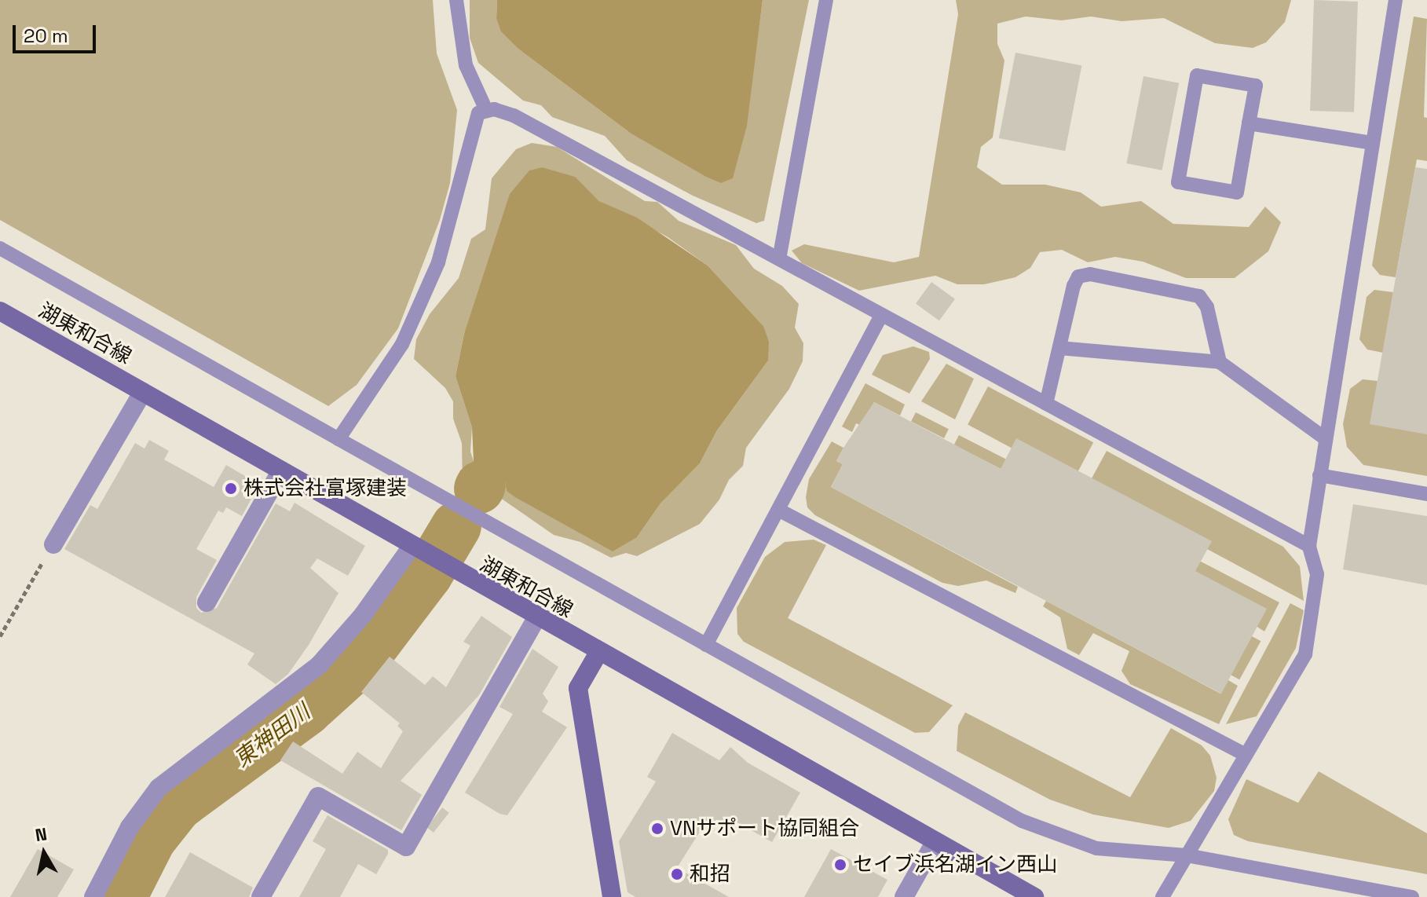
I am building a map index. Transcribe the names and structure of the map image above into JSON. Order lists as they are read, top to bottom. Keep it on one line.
{"streets":{"main road":["湖東和合線"]},"water":["東神田川"],"places":["株式会社富塚建装","VNサポート協同組合","セイブ浜名湖イン西山","和招"],"scale_bar":"20 m","north":"top"}
